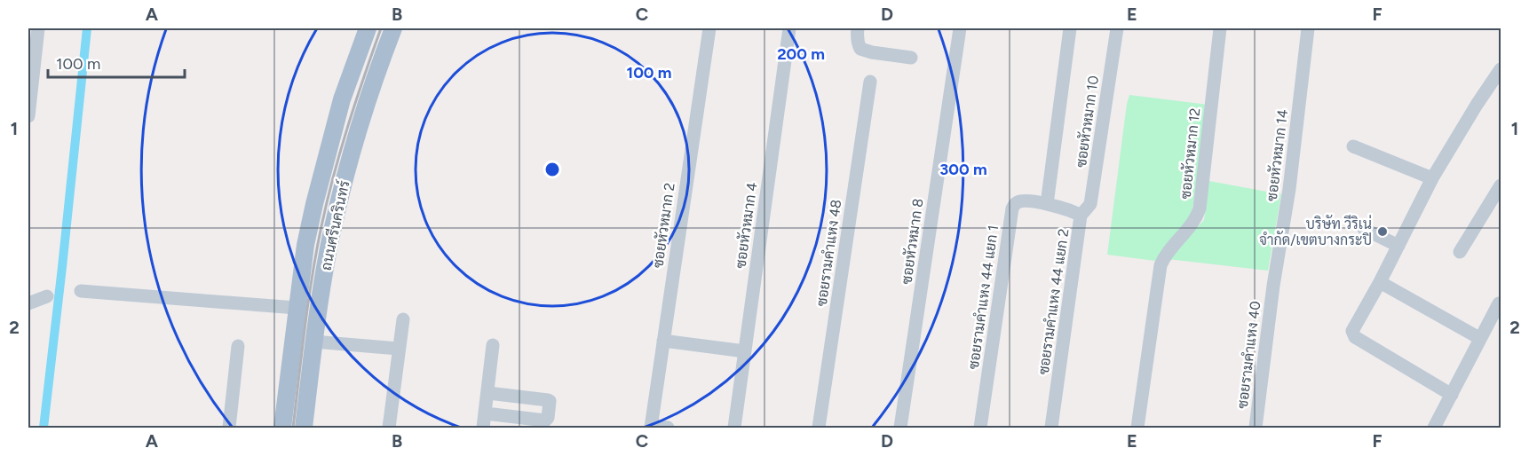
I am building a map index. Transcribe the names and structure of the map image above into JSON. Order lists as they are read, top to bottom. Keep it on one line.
{"streets":{"main road":["ถนนศรีนครินทร์"],"street":["ซอยหัวหมาก 10","ซอยหัวหมาก 12","ซอยหัวหมาก 14","ซอยหัวหมาก 2","ซอยหัวหมาก 4","ซอยหัวหมาก 8","ซอยรามคำแหง 48","ซอยรามคำแหง 44 แยก 1","ซอยรามคำแหง 44 แยก 2","ซอยรามคำแหง 40"]},"crossings":[["ซอยหัวหมาก 10","ซอยรามคำแหง 44 แยก 1"],["ซอยหัวหมาก 10","ซอยรามคำแหง 44 แยก 2"],["ซอยหัวหมาก 14","ซอยรามคำแหง 40"],["ซอยรามคำแหง 44 แยก 1","ซอยรามคำแหง 44 แยก 2"]],"places":["บริษัท วีริเน่ จำกัด/เขตบางกระปิ"],"scale_bar":"100 m","grid":{"columns":["A","B","C","D","E","F"],"rows":["1","2"]},"rings":["200 m","100 m","300 m"]}
